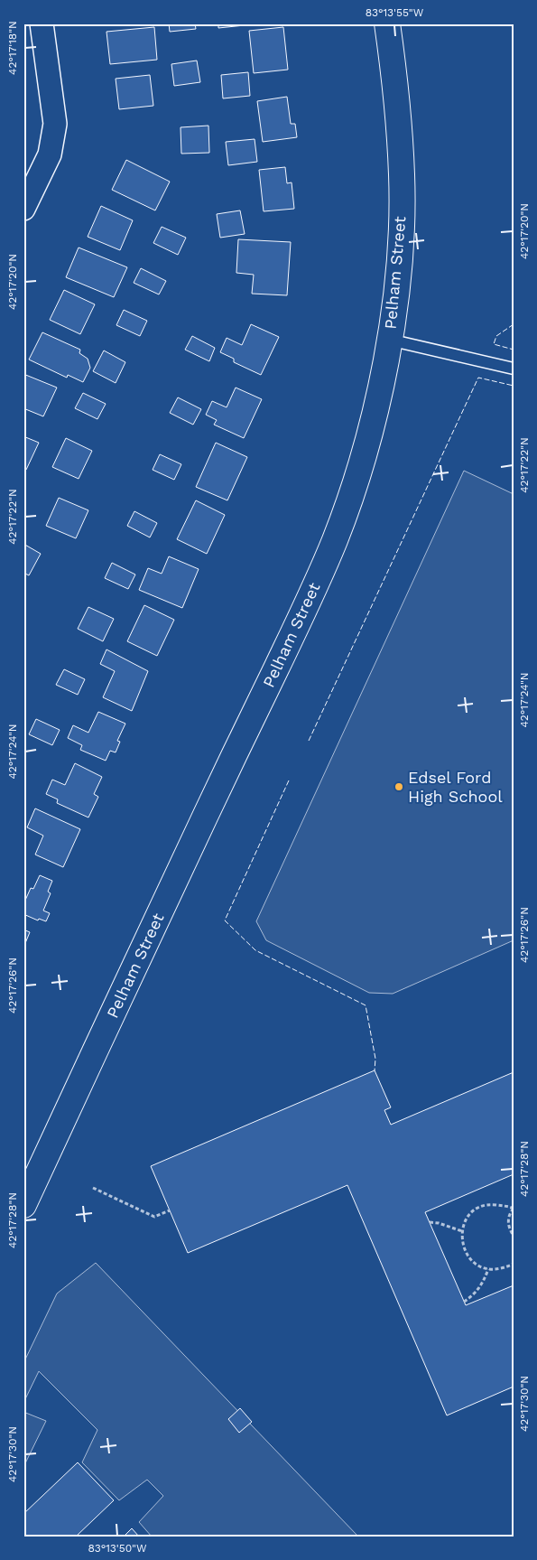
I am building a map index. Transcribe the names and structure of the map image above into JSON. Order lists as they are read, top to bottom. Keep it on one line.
{"streets":{"street":["Pelham Street"]},"places":["Edsel Ford High School"],"coordinates":["83°13'55\"W","42°17'18\"N","42°17'20\"N","42°17'22\"N","42°17'24\"N","42°17'26\"N","42°17'28\"N","42°17'30\"N","83°13'50\"W"]}
